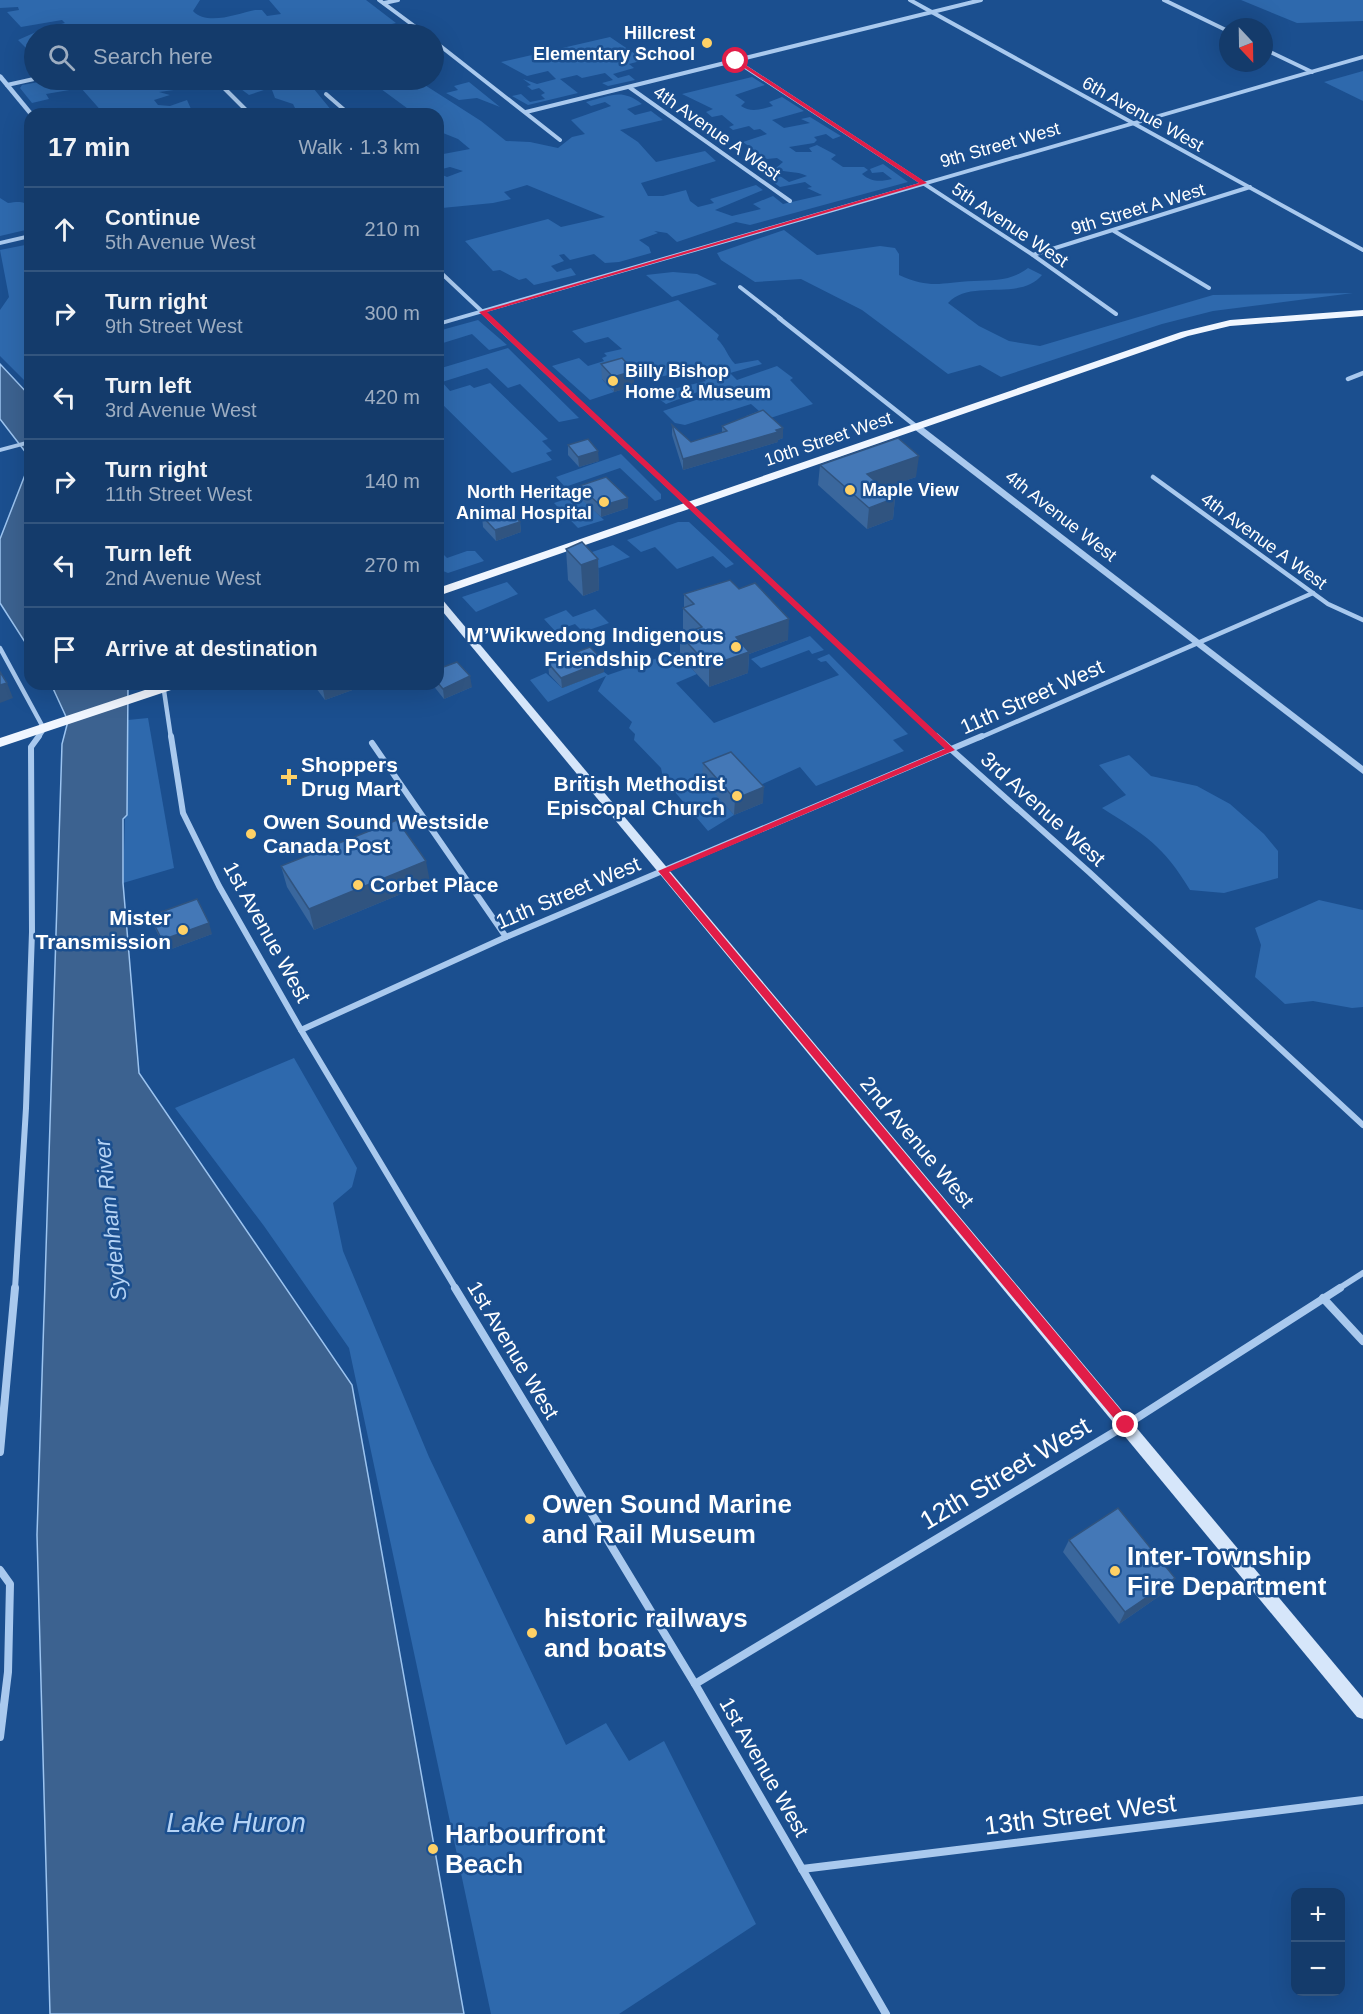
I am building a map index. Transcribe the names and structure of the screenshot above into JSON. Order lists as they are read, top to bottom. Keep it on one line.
{"streets":{"main road":["10th Street West","2nd Avenue West"],"street":["6th Avenue West","4th Avenue A West","9th Street West","9th Street A West","5th Avenue West","4th Avenue West","11th Street West","3rd Avenue West","1st Avenue West","12th Street West","13th Street West"]},"crossings":[["6th Avenue West","9th Street West"],["6th Avenue West","9th Street A West"],["4th Avenue A West","11th Street West"],["9th Street West","5th Avenue West"],["9th Street West","3rd Avenue West"],["9th Street A West","5th Avenue West"],["10th Street West","4th Avenue West"],["10th Street West","3rd Avenue West"],["4th Avenue West","11th Street West"],["11th Street West","3rd Avenue West"],["11th Street West","1st Avenue West"],["11th Street West","2nd Avenue West"],["1st Avenue West","12th Street West"],["1st Avenue West","13th Street West"],["2nd Avenue West","12th Street West"]],"water":["Sydenham River","Lake Huron"],"places":{"other":["Hillcrest Elementary School","Billy Bishop Home & Museum","Maple View","North Heritage Animal Hospital","M’Wikwedong Indigenous Friendship Centre","British Methodist Episcopal Church","Owen Sound Westside Canada Post","Corbet Place","Mister Transmission","Owen Sound Marine and Rail Museum","Inter-Township Fire Department","historic railways and boats","Harbourfront Beach"],"health":["Shoppers Drug Mart"]},"north":"bottom","page":{"search":"Search here","heading":["17 min","Walk · 1.3 km"],"list":[["Continue","5th Avenue West","210 m"],["Turn right","9th Street West","300 m"],["Turn left","3rd Avenue West","420 m"],["Turn right","11th Street West","140 m"],["Turn left","2nd Avenue West","270 m"],"Arrive at destination"],"map_buttons":["+","−"]}}
